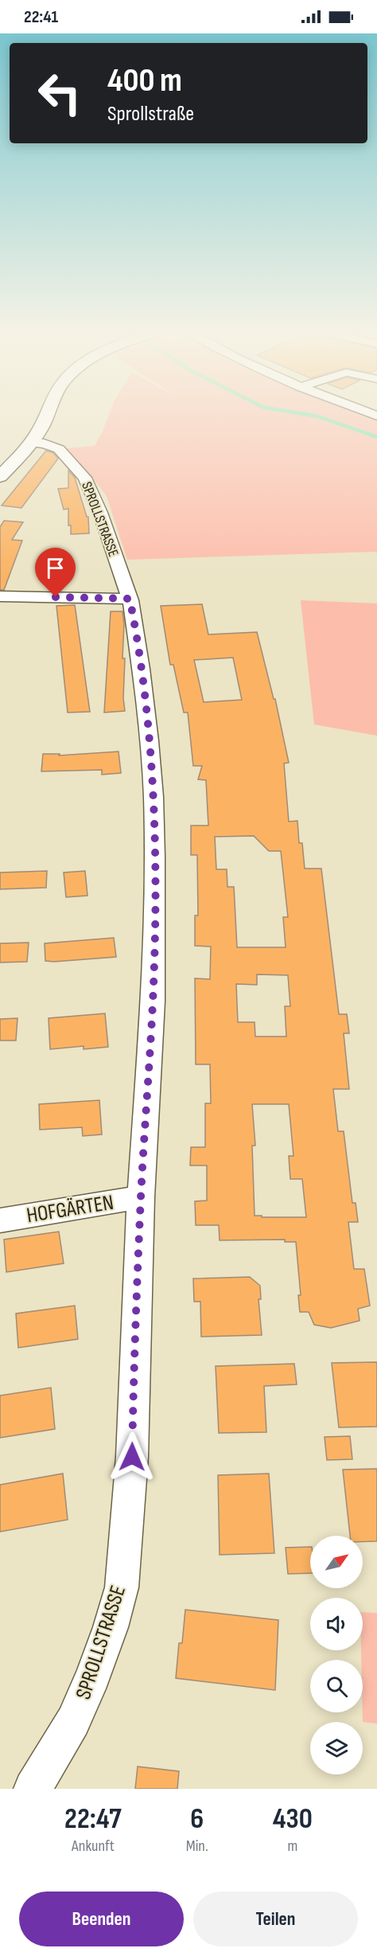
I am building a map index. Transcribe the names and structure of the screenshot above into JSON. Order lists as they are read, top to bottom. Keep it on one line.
{"streets":{"street":["SPROLLSTRASSE","HOFGÄRTEN"]},"crossings":[["SPROLLSTRASSE","HOFGÄRTEN"]],"north":"top right","page":{"status":"22:41","turn":["400 m","Sprollstraße"],"eta":["22:47","Ankunft","6","Min.","430","m"],"buttons":["Beenden","Teilen"]}}
